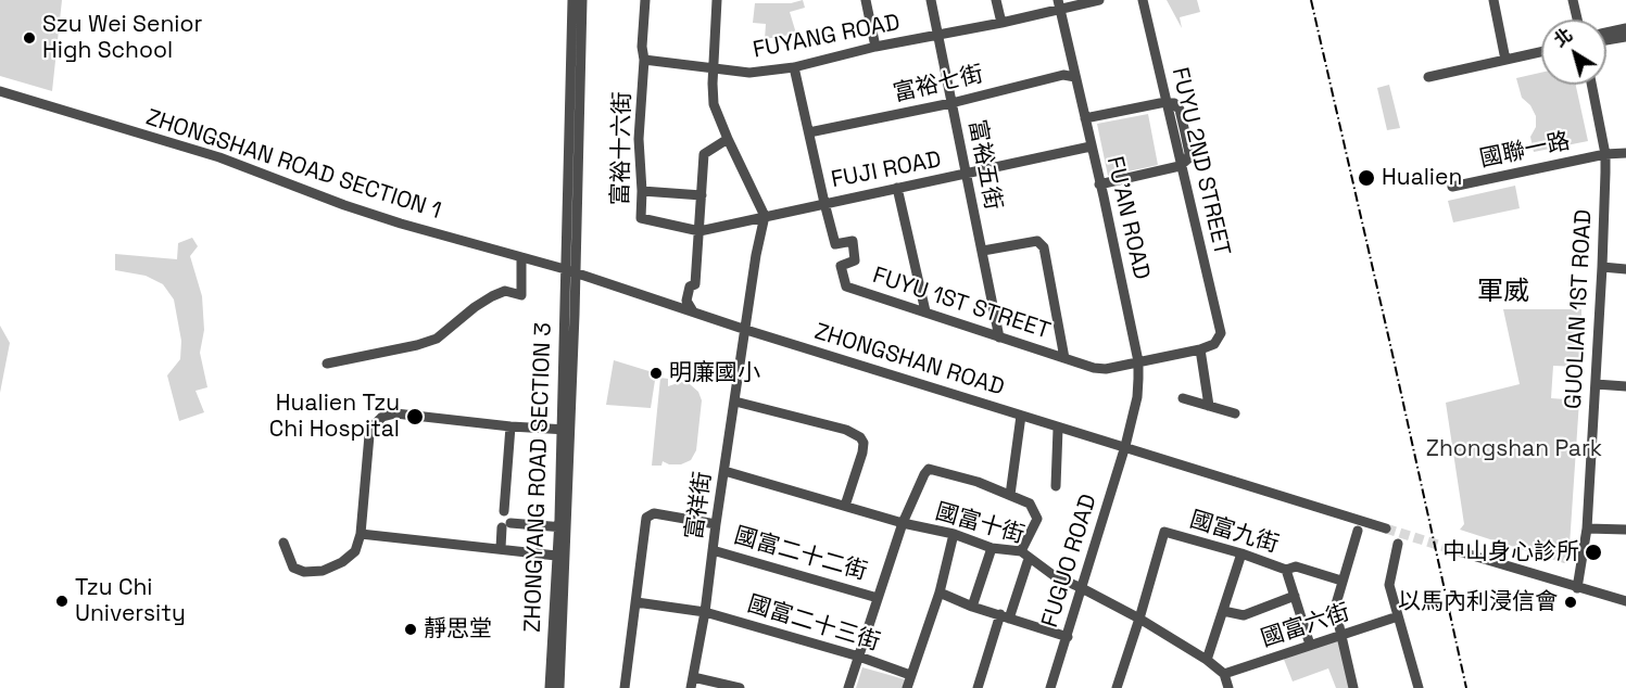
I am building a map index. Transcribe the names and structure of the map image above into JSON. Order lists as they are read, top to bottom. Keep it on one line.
{"streets":{"street":["FUYANG ROAD","富裕七街","富裕十六街","國聯一路","FUYU 2ND STREET","ZHONGSHAN ROAD SECTION 1","富裕五街","FUJI ROAD","FU’AN ROAD","FUYU 1ST STREET","GUOLIAN 1ST ROAD","ZHONGSHAN ROAD","ZHONGYANG ROAD SECTION 3","富祥街","國富十街","國富九街","國富二十二街","FUGUO ROAD","國富二十三街","國富六街"]},"crossings":[["FUYANG ROAD","富裕十六街"],["FUYANG ROAD","富裕五街"],["FUYANG ROAD","FU’AN ROAD"],["富裕七街","富裕五街"],["富裕七街","FU’AN ROAD"],["富裕十六街","FUJI ROAD"],["富裕十六街","富祥街"],["國聯一路","GUOLIAN 1ST ROAD"],["FUYU 2ND STREET","FUYU 1ST STREET"],["ZHONGSHAN ROAD SECTION 1","ZHONGSHAN ROAD"],["ZHONGSHAN ROAD SECTION 1","ZHONGYANG ROAD SECTION 3"],["富裕五街","FUJI ROAD"],["富裕五街","FUYU 1ST STREET"],["FUJI ROAD","FU’AN ROAD"],["FUJI ROAD","FUYU 1ST STREET"],["FUJI ROAD","富祥街"],["FU’AN ROAD","FUYU 1ST STREET"],["FU’AN ROAD","ZHONGSHAN ROAD"],["FU’AN ROAD","FUGUO ROAD"],["ZHONGSHAN ROAD","ZHONGYANG ROAD SECTION 3"],["ZHONGSHAN ROAD","富祥街"],["ZHONGSHAN ROAD","FUGUO ROAD"],["富祥街","國富十街"],["富祥街","國富二十二街"],["富祥街","國富二十三街"],["國富十街","國富九街"],["國富十街","FUGUO ROAD"],["國富十街","國富六街"],["國富九街","國富六街"]],"districts":["軍威"],"parks":["Zhongshan Park"],"places":["Szu Wei Senior High School","Hualien","明廉國小","Hualien Tzu Chi Hospital","中山身心診所","Tzu Chi University","以馬內利浸信會","靜思堂"],"north":"top left"}
